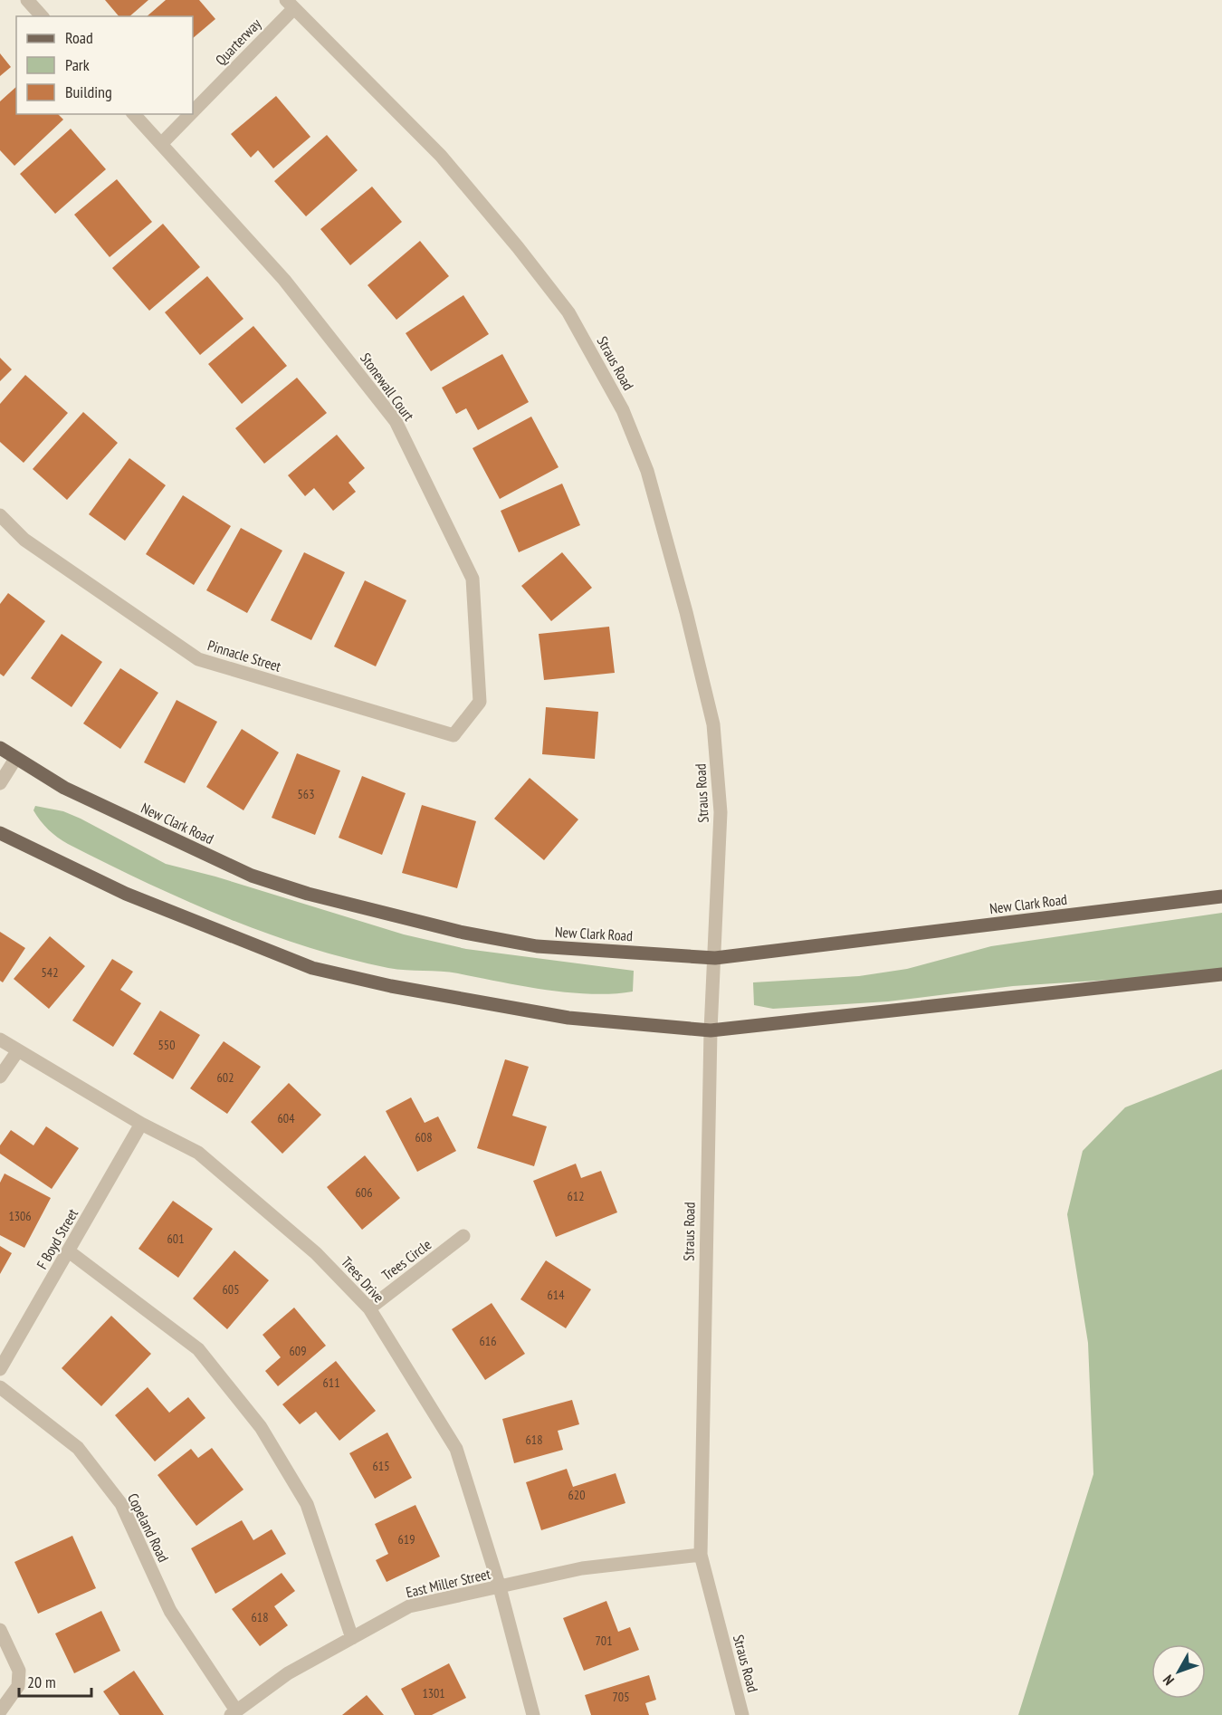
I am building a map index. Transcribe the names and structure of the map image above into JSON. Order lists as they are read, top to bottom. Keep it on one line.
{"streets":{"main road":["New Clark Road"],"street":["Quarterway","Straus Road","Stonewall Court","Pinnacle Street","F Boyd Street","Trees Circle","Trees Drive","Copeland Road","East Miller Street"]},"crossings":[["Quarterway","Straus Road"],["Quarterway","Stonewall Court"],["Straus Road","New Clark Road"],["Straus Road","East Miller Street"],["Stonewall Court","Pinnacle Street"],["F Boyd Street","Trees Drive"],["Trees Circle","Trees Drive"],["Trees Drive","East Miller Street"],["Copeland Road","East Miller Street"]],"house_numbers":["563","542","550","602","604","608","606","612","1306","601","605","614","616","609","611","618","615","620","619","618","701","1301","705"],"legend":["Road","Park","Building"],"scale_bar":"20 m","north":"bottom left"}
